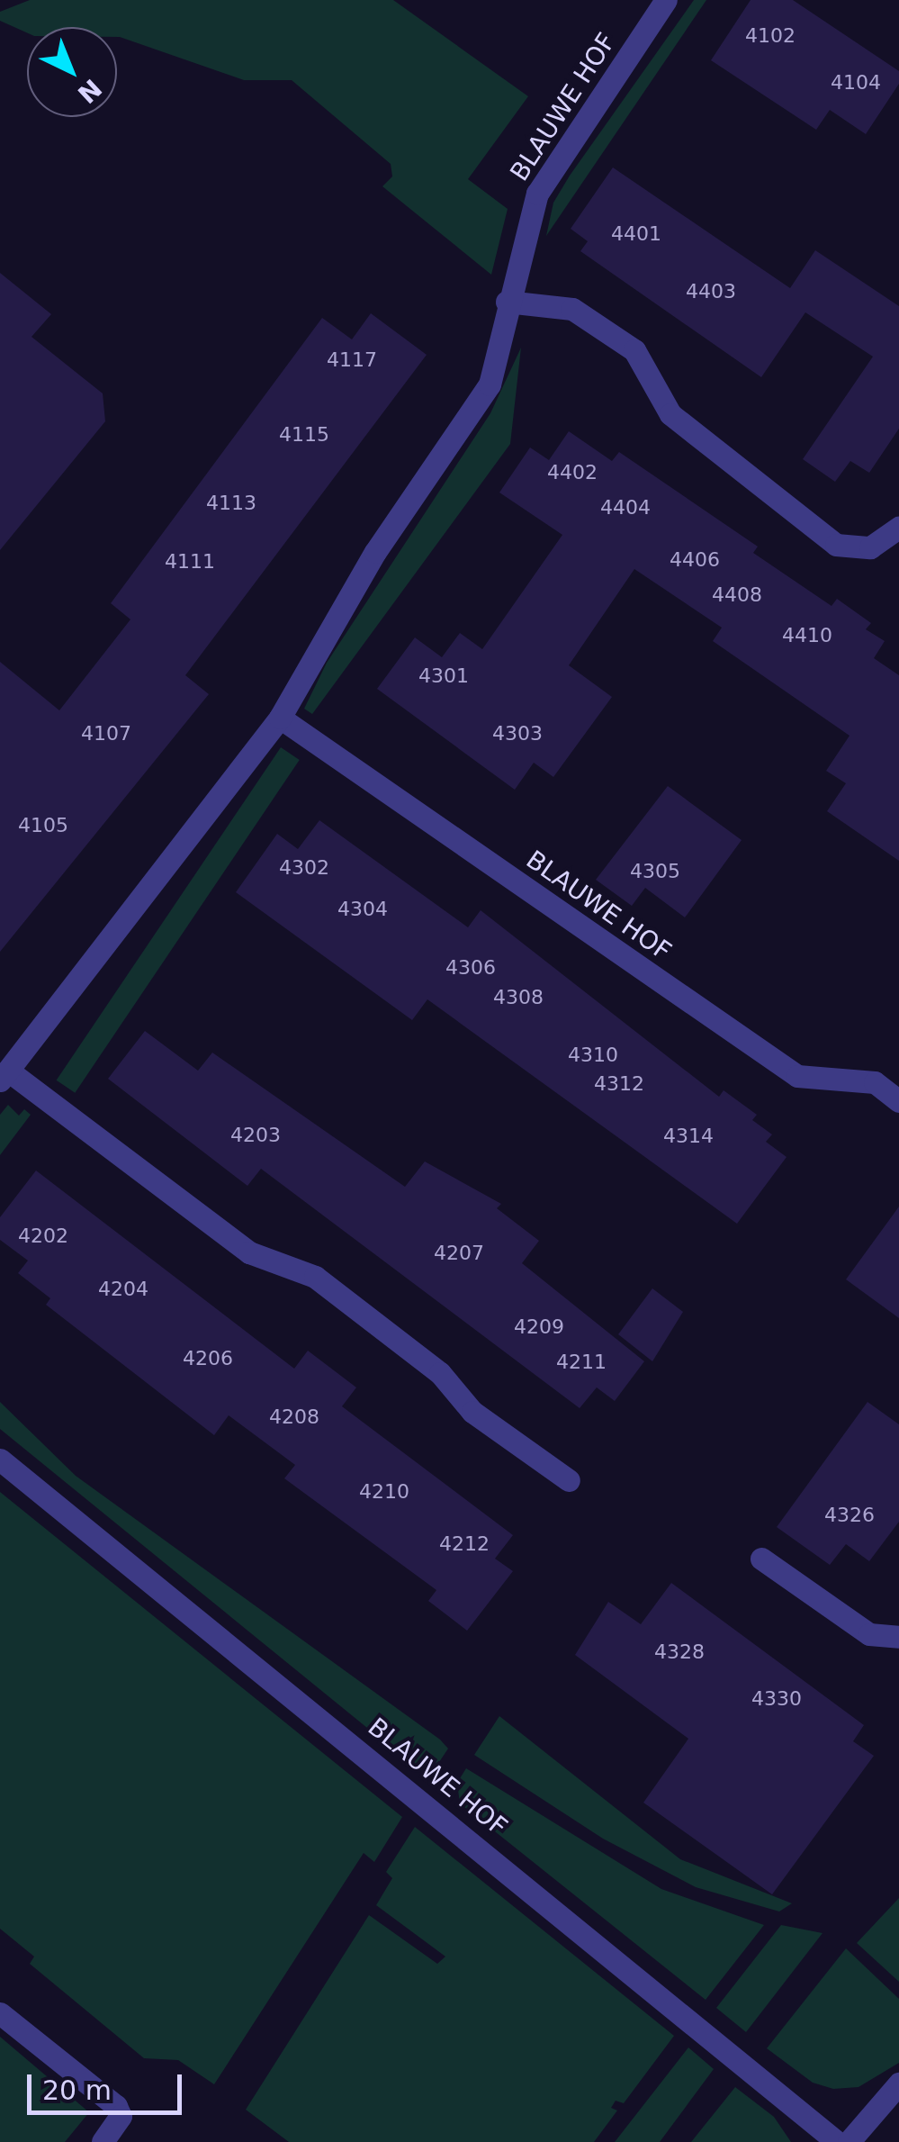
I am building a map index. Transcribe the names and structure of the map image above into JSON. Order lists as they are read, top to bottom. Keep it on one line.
{"streets":{"street":["BLAUWE HOF"]},"house_numbers":["4102","4104","4401","4403","4117","4115","4402","4113","4404","4406","4111","4408","4410","4301","4107","4303","4105","4302","4305","4304","4306","4308","4310","4312","4203","4314","4202","4207","4204","4209","4206","4211","4208","4210","4326","4212","4328","4330"],"scale_bar":"20 m","north":"bottom right"}
